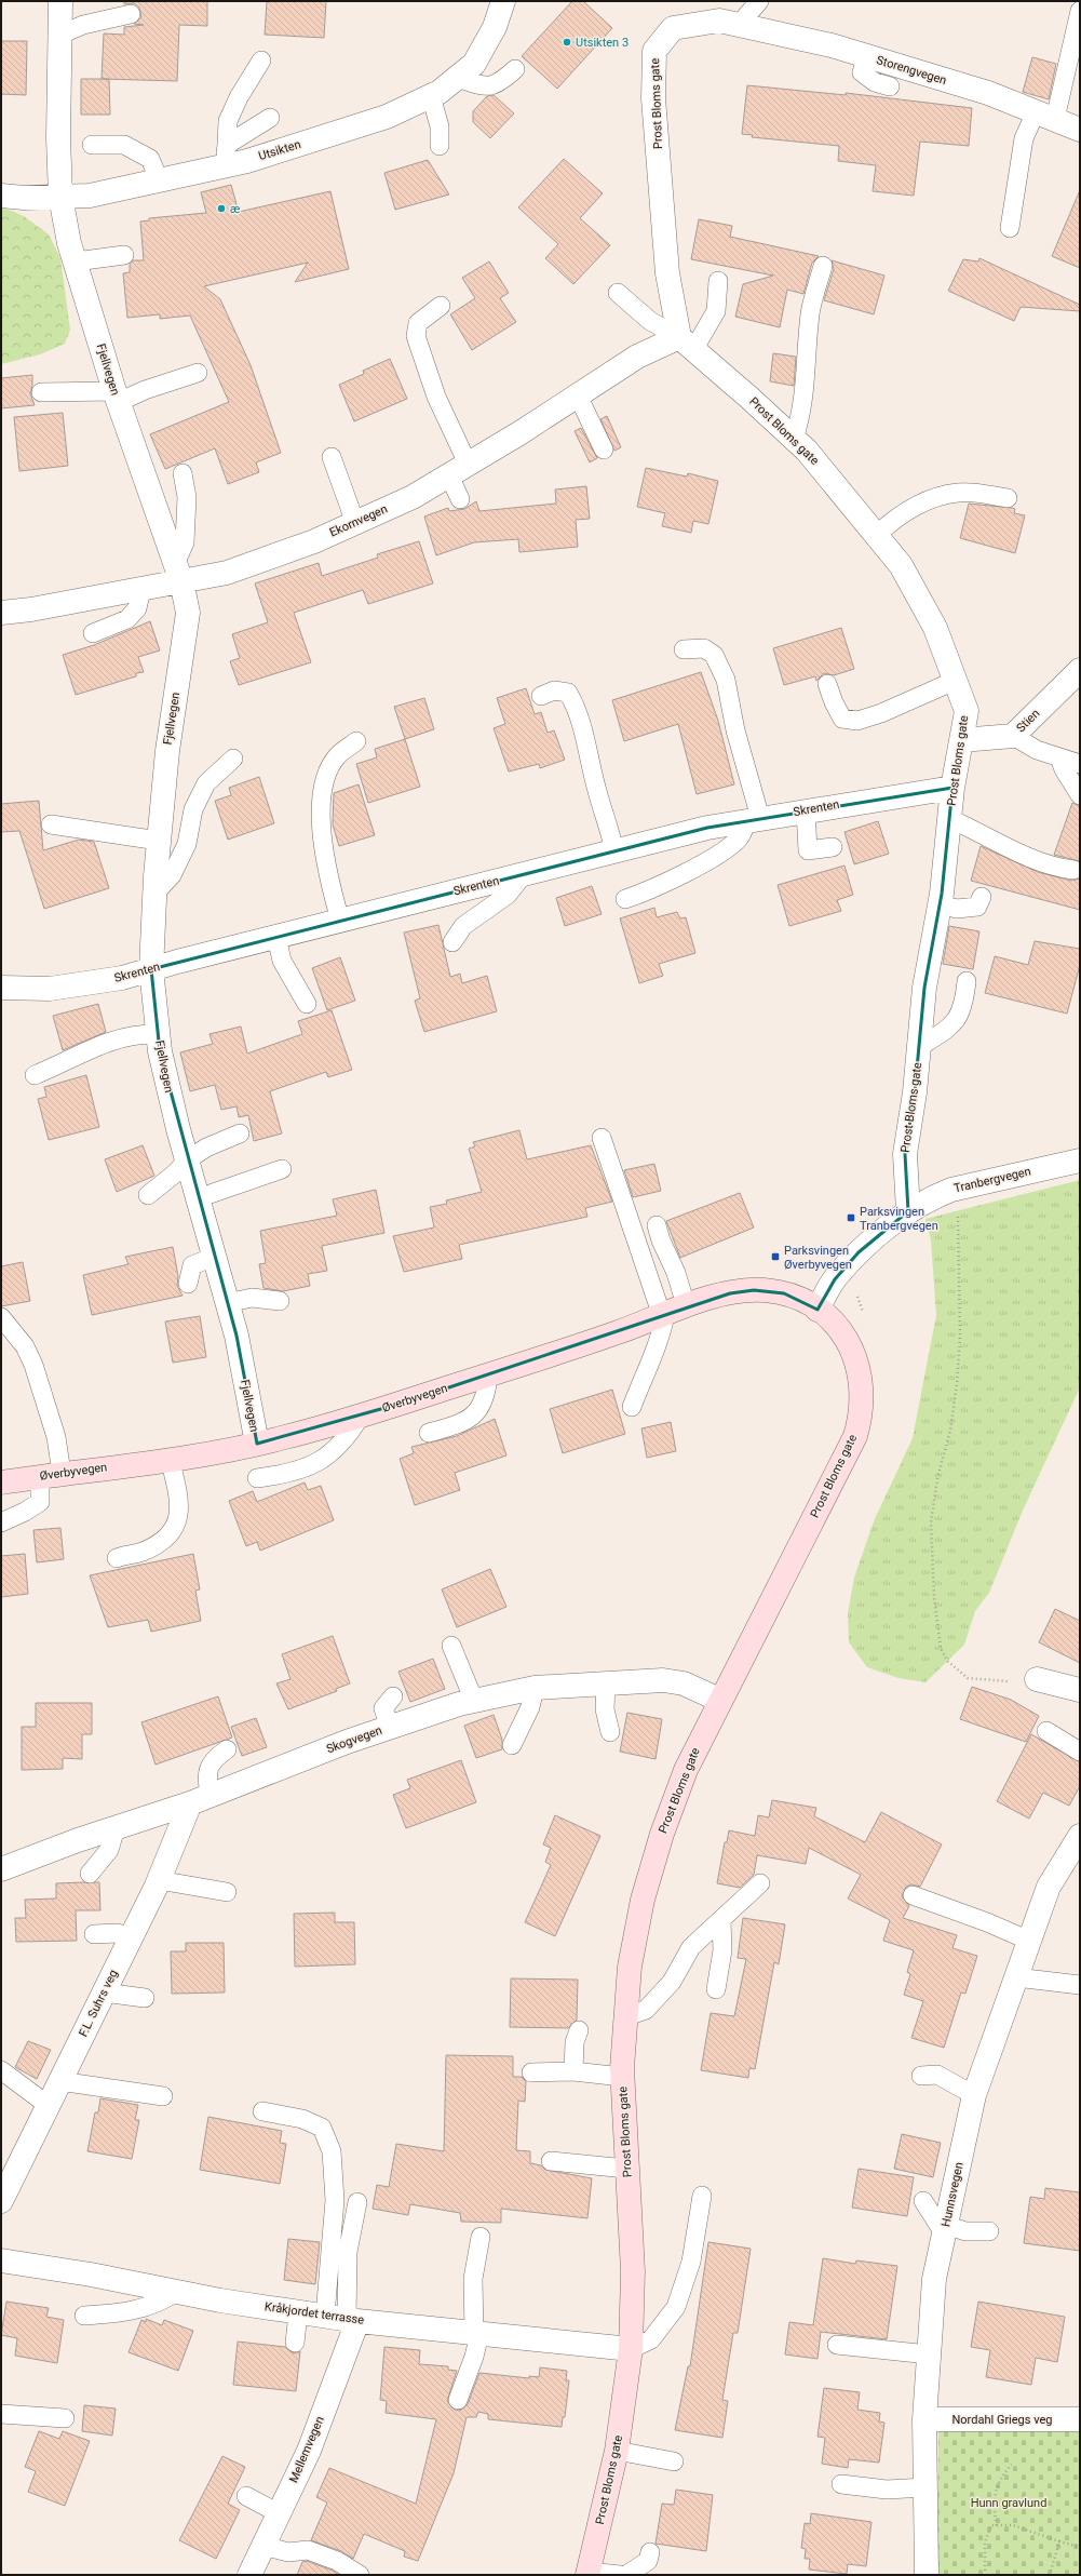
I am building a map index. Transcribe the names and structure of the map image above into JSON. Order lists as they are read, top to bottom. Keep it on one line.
{"streets":{"main road":["Prost Bloms gate","Øverbyvegen"],"street":["Storengvegen","Utsikten","Fjellvegen","Ekornvegen","Stien","Skrenten","Tranbergvegen","Skogvegen","F.L. Suhrs veg","Hunnsvegen","Kråkjordet terrasse","Nordahl Griegs veg","Mellemvegen"]},"crossings":[["Storengvegen","Prost Bloms gate"],["Prost Bloms gate","Ekornvegen"],["Prost Bloms gate","Stien"],["Prost Bloms gate","Skrenten"],["Prost Bloms gate","Tranbergvegen"],["Prost Bloms gate","Øverbyvegen"],["Prost Bloms gate","Skogvegen"],["Prost Bloms gate","Kråkjordet terrasse"],["Utsikten","Fjellvegen"],["Fjellvegen","Ekornvegen"],["Fjellvegen","Skrenten"],["Fjellvegen","Øverbyvegen"],["Skogvegen","F.L. Suhrs veg"],["Hunnsvegen","Nordahl Griegs veg"],["Kråkjordet terrasse","Mellemvegen"]],"parks":["Hunn gravlund"],"places":{"other":["Utsikten 3","æ"],"transit":["Parksvingen Tranbergvegen","Parksvingen Øverbyvegen"]}}
